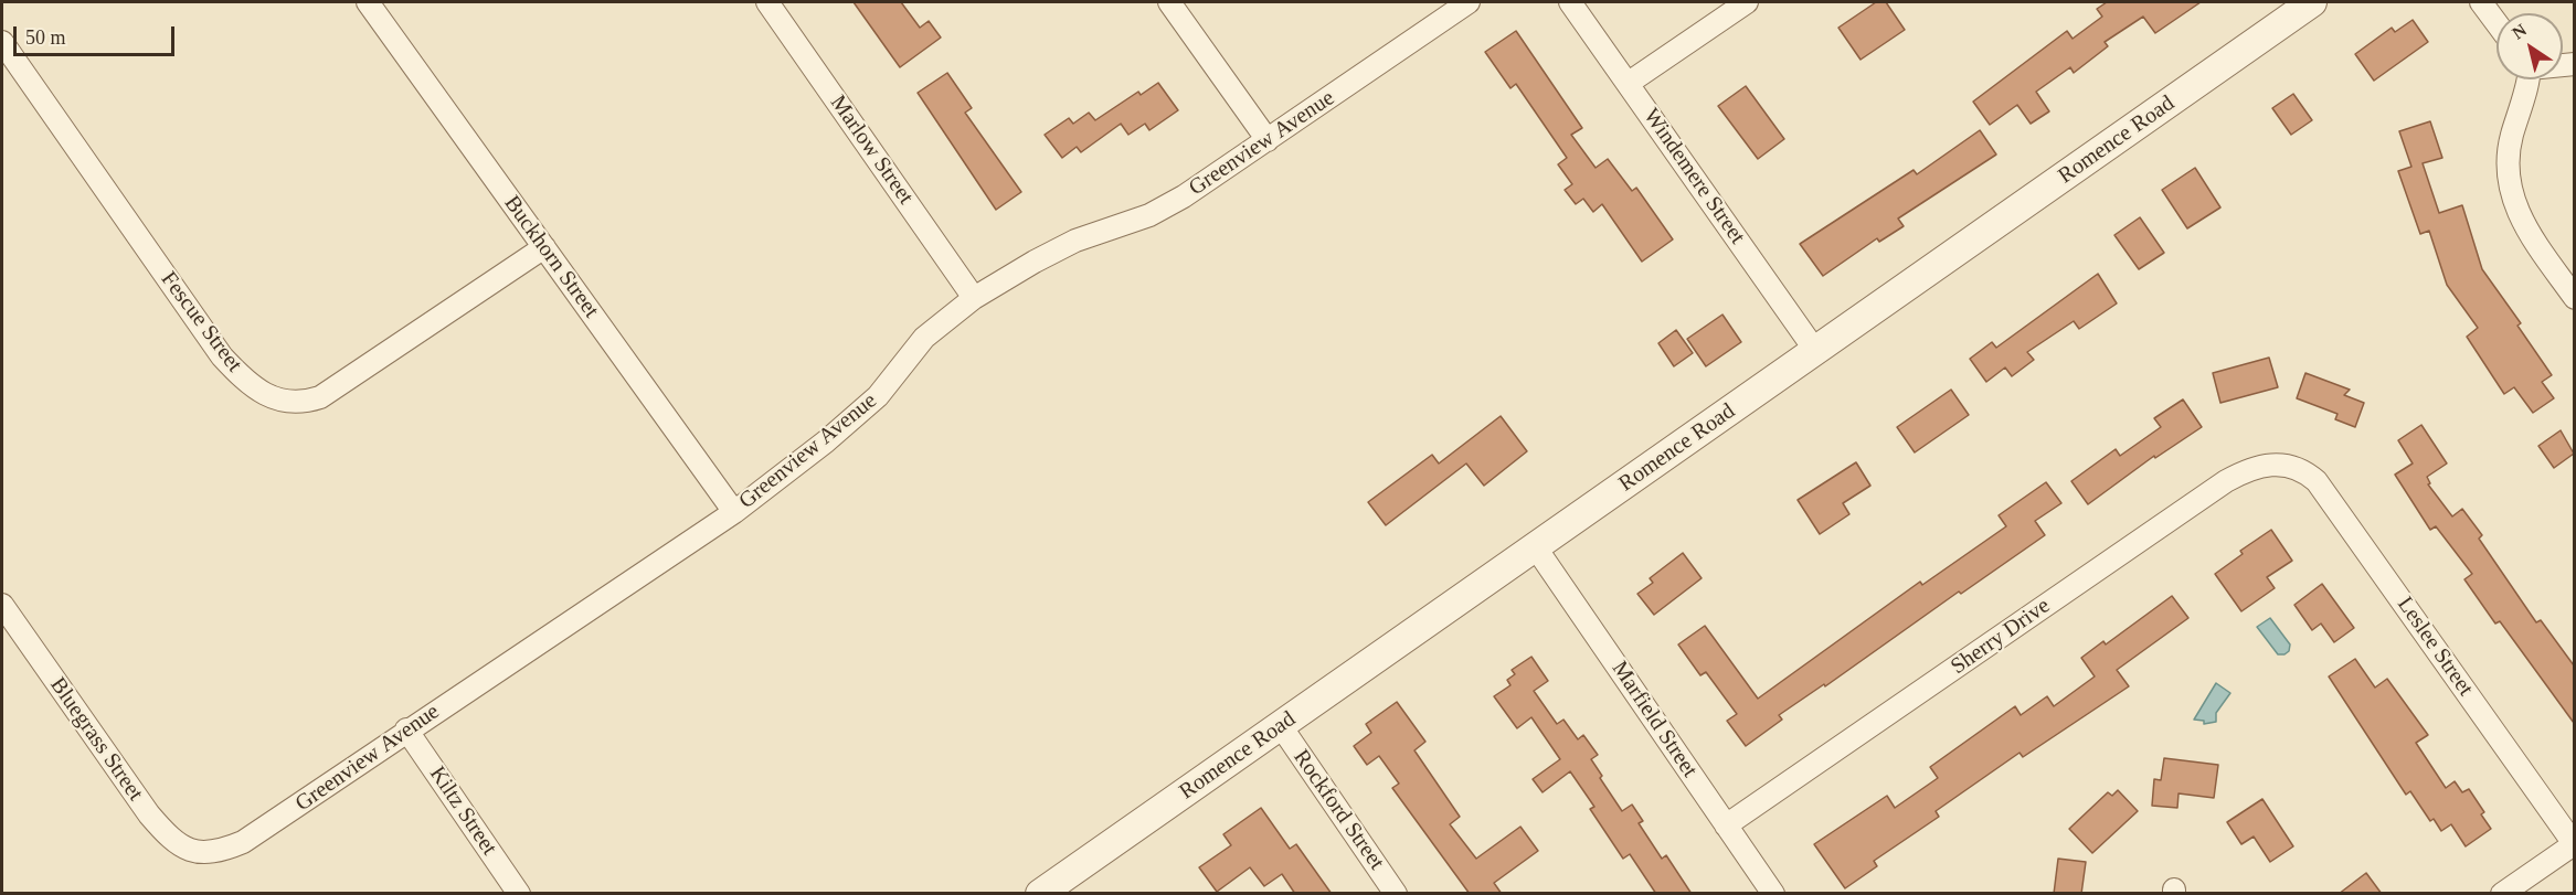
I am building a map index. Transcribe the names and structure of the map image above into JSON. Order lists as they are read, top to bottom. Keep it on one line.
{"streets":{"street":["Romence Road","Greenview Avenue","Marlow Street","Windemere Street","Buckhorn Street","Fescue Street","Sherry Drive","Leslee Street","Marfield Street","Bluegrass Street","Rockford Street","Kiltz Street"]},"crossings":[["Romence Road","Windemere Street"],["Romence Road","Marfield Street"],["Romence Road","Rockford Street"],["Greenview Avenue","Marlow Street"],["Greenview Avenue","Buckhorn Street"],["Greenview Avenue","Bluegrass Street"],["Greenview Avenue","Kiltz Street"],["Buckhorn Street","Fescue Street"],["Sherry Drive","Leslee Street"],["Sherry Drive","Marfield Street"]],"scale_bar":"50 m","north":"top left"}
